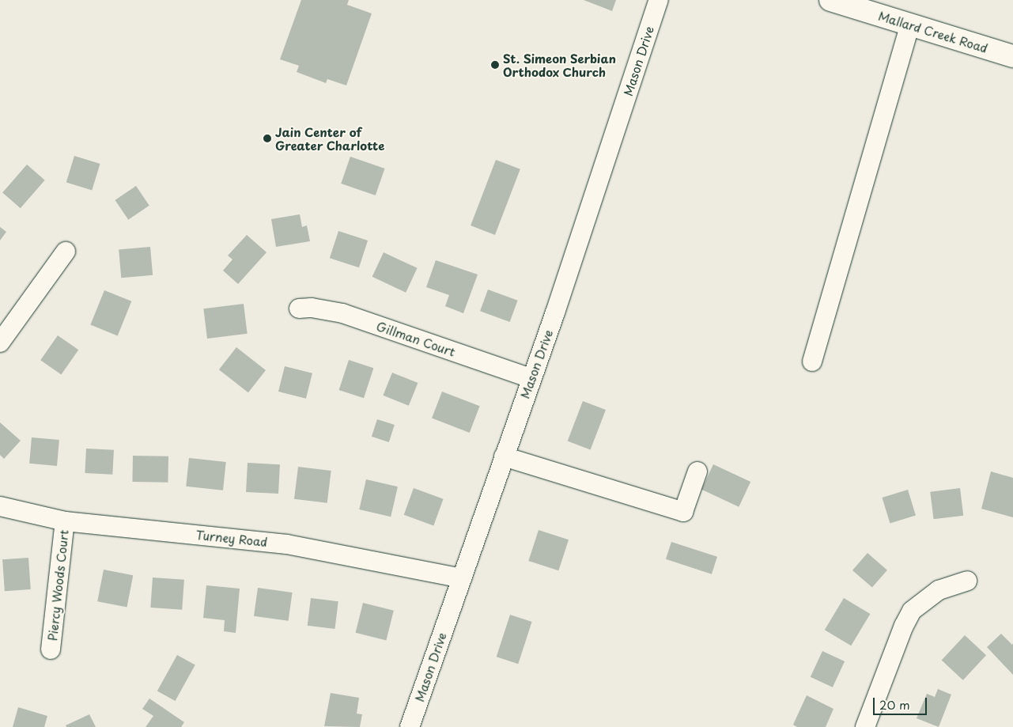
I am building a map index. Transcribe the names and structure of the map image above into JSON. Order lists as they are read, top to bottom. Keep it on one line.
{"streets":{"main road":["Mallard Creek Road"],"street":["Mason Drive","Gillman Court","Turney Road","Piercy Woods Court"]},"crossings":[["Mason Drive","Gillman Court"],["Mason Drive","Turney Road"],["Turney Road","Piercy Woods Court"]],"places":["St. Simeon Serbian Orthodox Church","Jain Center of Greater Charlotte"],"scale_bar":"20 m"}
